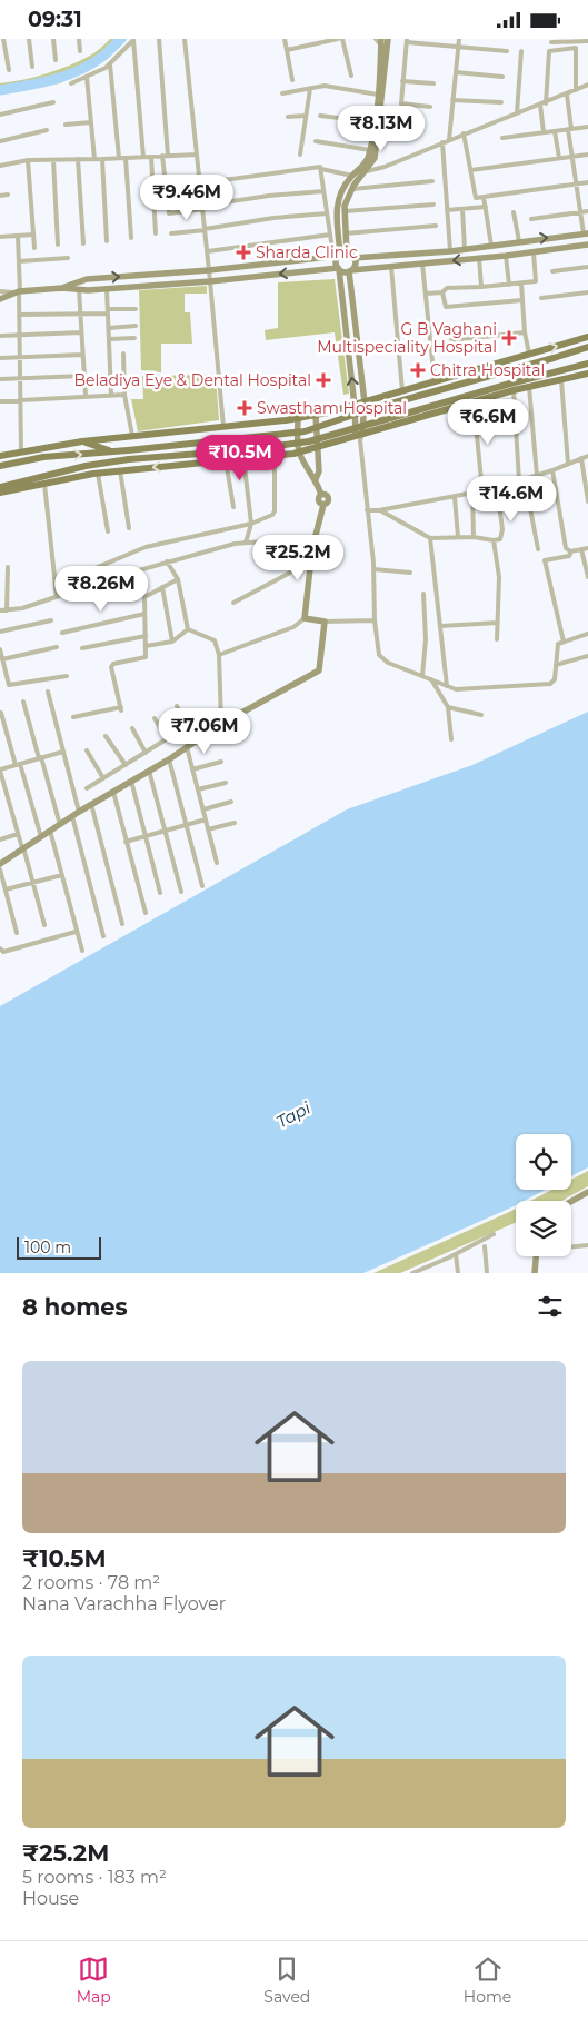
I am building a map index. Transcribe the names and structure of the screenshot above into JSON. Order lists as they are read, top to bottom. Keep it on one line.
{"water":["Tapi"],"places":{"health":["Sharda Clinic","G B Vaghani Multispeciality Hospital","Chitra Hospital","Beladiya Eye & Dental Hospital","Swastham Hospital"]},"scale_bar":"100 m","page":{"status":"09:31","price":["₹8.13M","₹9.46M","₹6.6M","₹10.5M","₹14.6M","₹25.2M","₹8.26M","₹7.06M"],"scale":"100 m","heading":"8 homes","list":[{"name":"₹10.5M","note":"2 rooms · 78 m² · Nana Varachha Flyover"},{"name":"₹25.2M","note":"5 rooms · 183 m² · House"}],"tabs":["Map","Saved","Home"]}}
